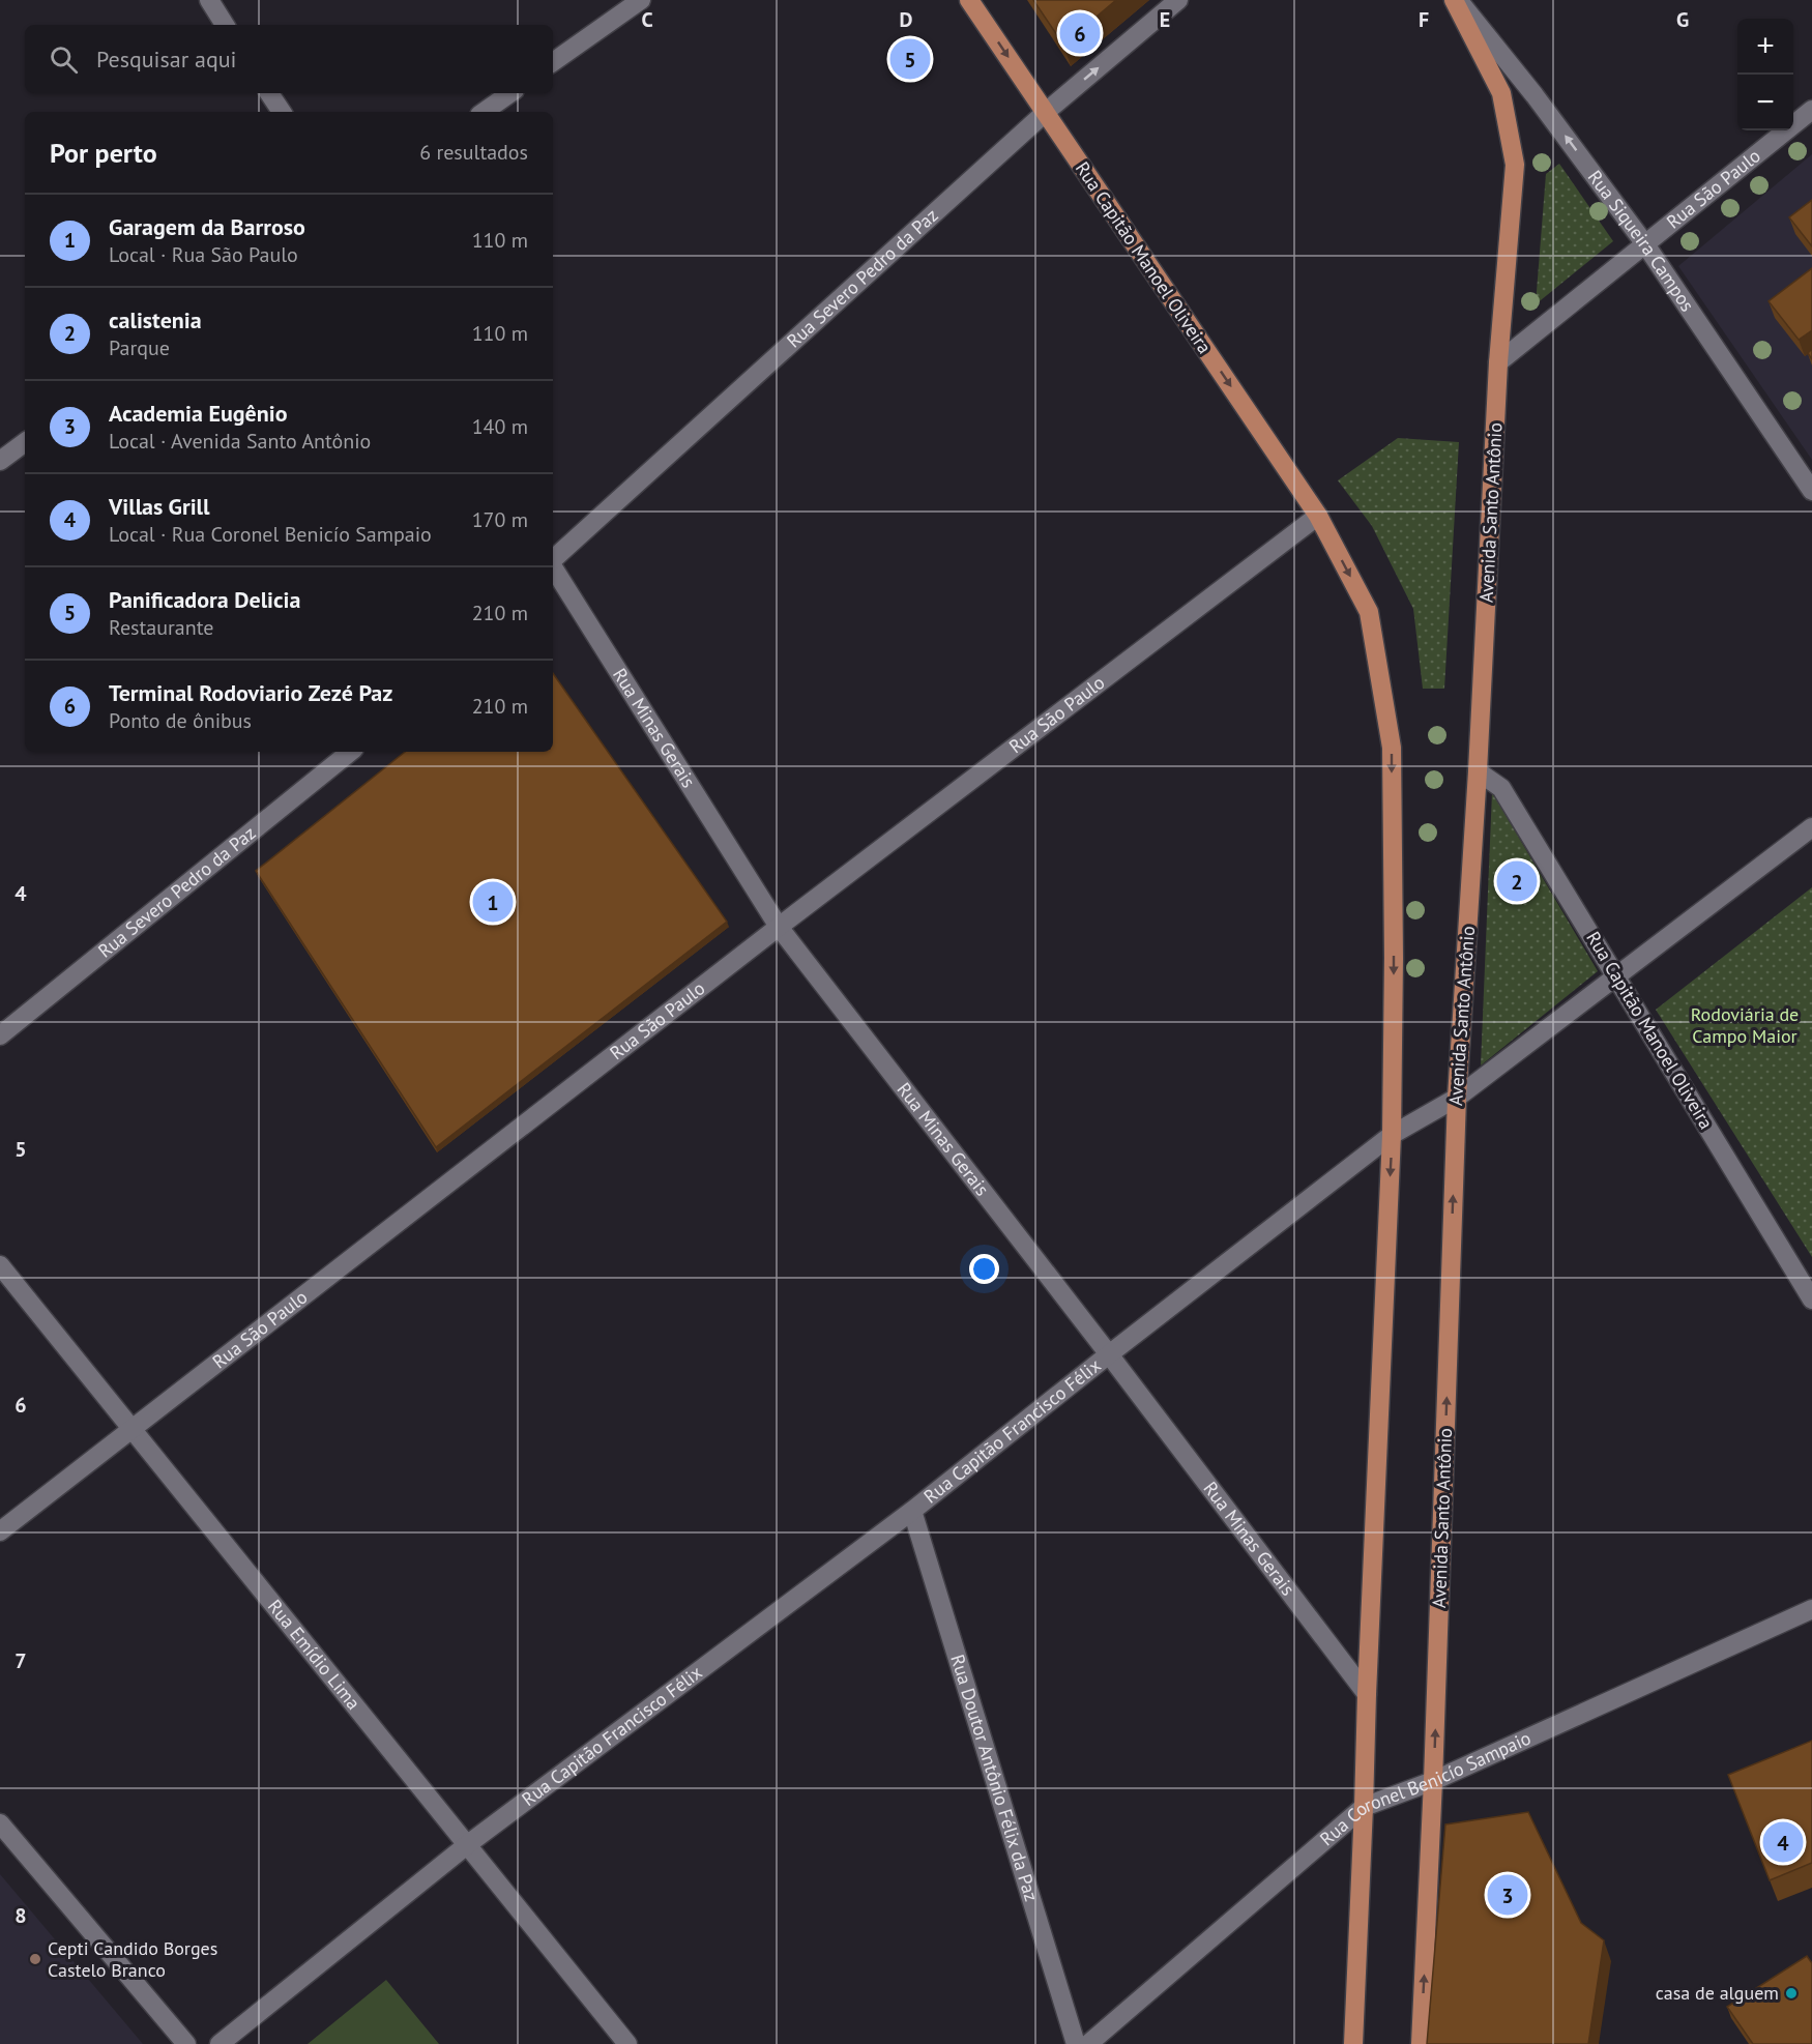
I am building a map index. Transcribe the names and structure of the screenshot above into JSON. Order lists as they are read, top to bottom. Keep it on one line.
{"streets":{"main road":["Rua Capitão Manoel Oliveira","Avenida Santo Antônio"],"street":["Rua São Paulo","Rua Siqueira Campos","Rua Severo Pedro da Paz","Rua Minas Gerais","Rua Capitão Francisco Félix","Rua Emídio Lima","Rua Doutor Antônio Félix da Paz","Rua Coronel Benicío Sampaio"]},"crossings":[["Rua São Paulo","Rua Siqueira Campos"],["Rua São Paulo","Rua Capitão Manoel Oliveira"],["Rua São Paulo","Avenida Santo Antônio"],["Rua São Paulo","Rua Minas Gerais"],["Rua São Paulo","Rua Emídio Lima"],["Rua Siqueira Campos","Avenida Santo Antônio"],["Rua Capitão Manoel Oliveira","Rua Severo Pedro da Paz"],["Rua Capitão Manoel Oliveira","Avenida Santo Antônio"],["Rua Capitão Manoel Oliveira","Rua Capitão Francisco Félix"],["Avenida Santo Antônio","Rua Capitão Francisco Félix"],["Avenida Santo Antônio","Rua Coronel Benicío Sampaio"],["Rua Minas Gerais","Rua Capitão Francisco Félix"],["Rua Capitão Francisco Félix","Rua Emídio Lima"],["Rua Capitão Francisco Félix","Rua Doutor Antônio Félix da Paz"]],"one_way":["Rua Siqueira Campos","Rua Capitão Manoel Oliveira"],"parks":["Rodoviária de Campo Maior"],"places":["Cepti Candido Borges Castelo Branco","casa de alguem"],"page":{"pins":["6","5","2","1","4","3"],"map_buttons":["+","−"],"search":"Pesquisar aqui","heading":["Por perto","6 resultados"],"list":[{"mark":"1","name":"Garagem da Barroso","note":"Local · Rua São Paulo","value":"110 m"},{"mark":"2","name":"calistenia","note":"Parque","value":"110 m"},{"mark":"3","name":"Academia Eugênio","note":"Local · Avenida Santo Antônio","value":"140 m"},{"mark":"4","name":"Villas Grill","note":"Local · Rua Coronel Benicío Sampaio","value":"170 m"},{"mark":"5","name":"Panificadora Delicia","note":"Restaurante","value":"210 m"},{"mark":"6","name":"Terminal Rodoviario Zezé Paz","note":"Ponto de ônibus","value":"210 m"}]},"grid":{"columns":["C","D","E","F","G"],"rows":["4","5","6","7","8"]}}
